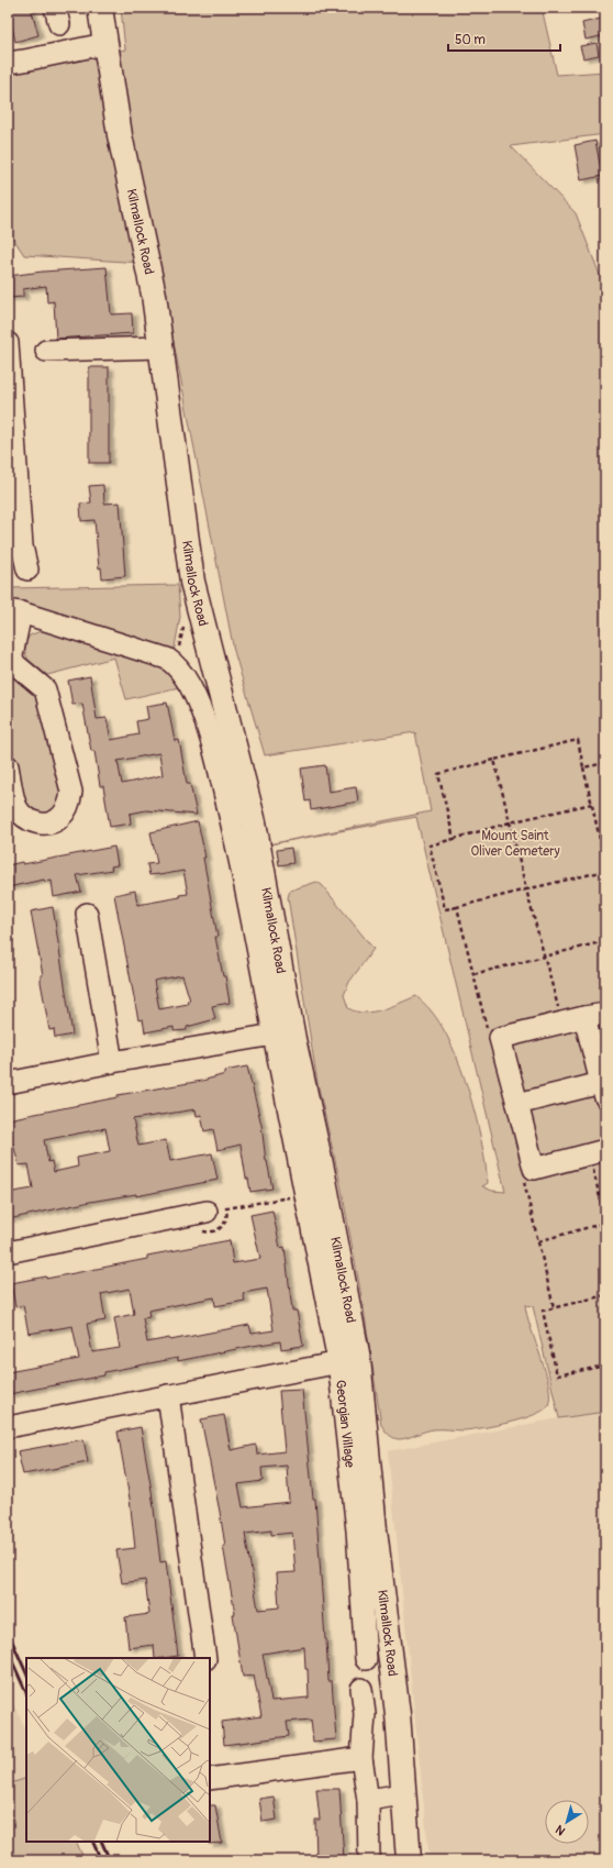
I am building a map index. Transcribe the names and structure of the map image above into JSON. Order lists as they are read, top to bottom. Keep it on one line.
{"streets":{"main road":["Kilmallock Road"],"street":["Georgian Village"]},"crossings":[["Kilmallock Road","Georgian Village"]],"parks":["Mount Saint Oliver Cemetery"],"scale_bar":"50 m","north":"bottom left"}
